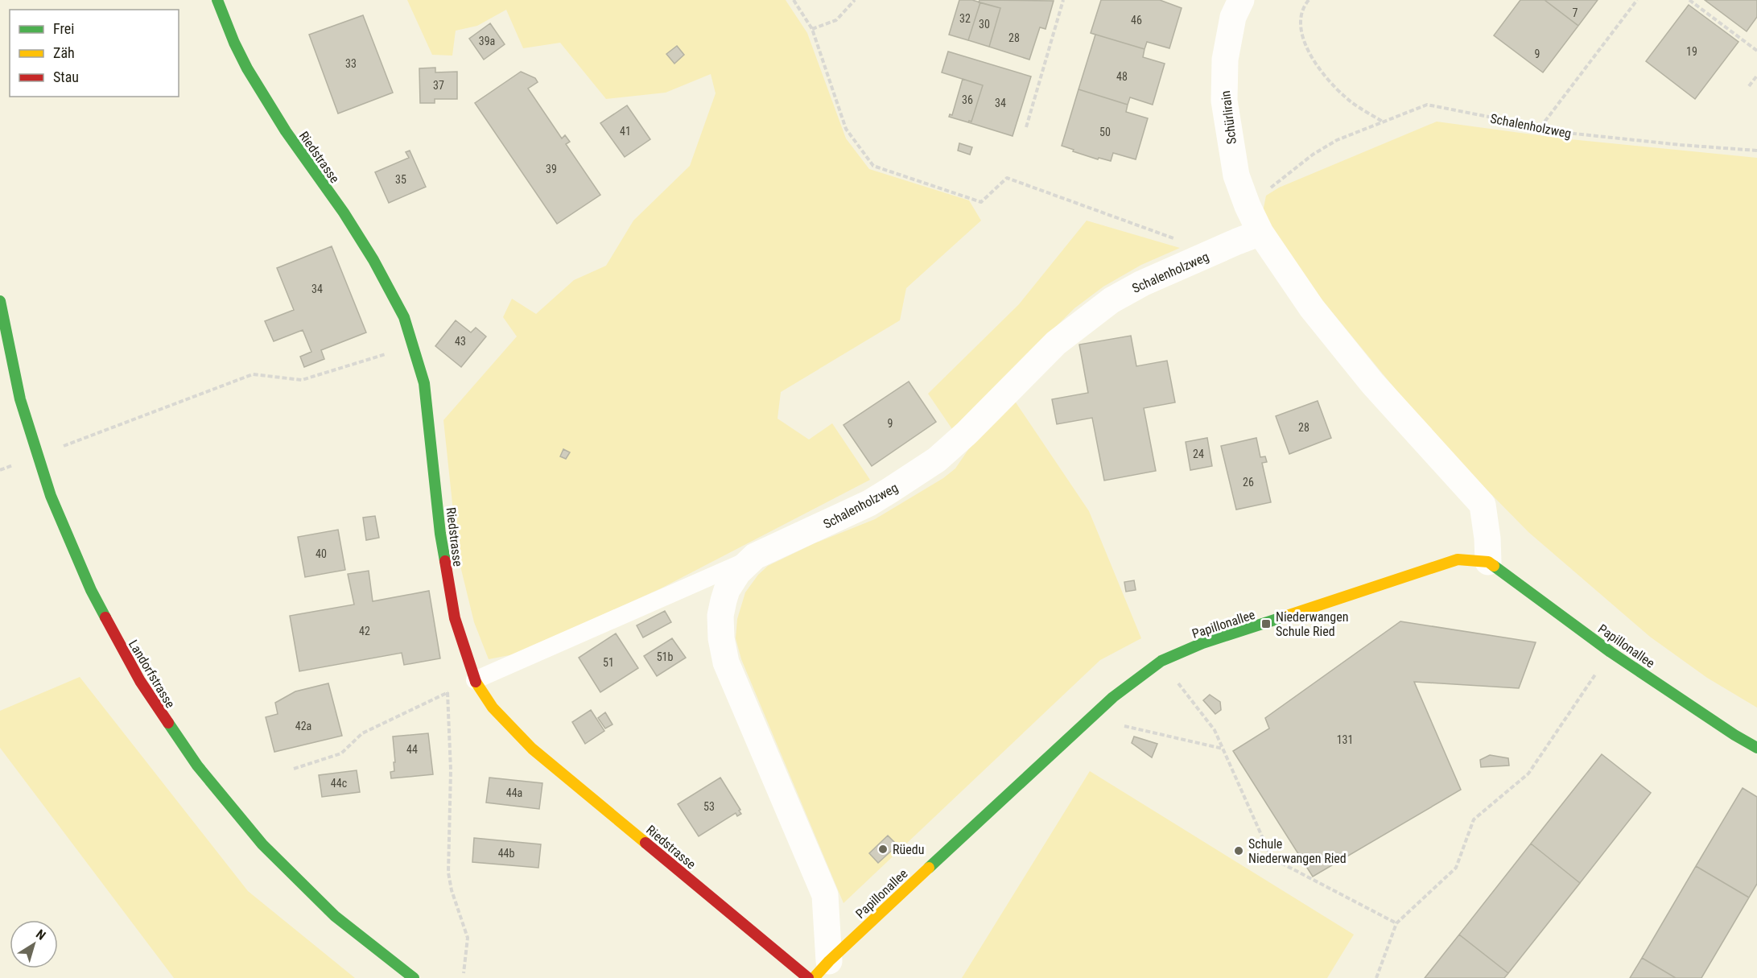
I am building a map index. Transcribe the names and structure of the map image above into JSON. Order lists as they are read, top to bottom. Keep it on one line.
{"streets":{"street":["Schürlirain","Schalenholzweg","Riedstrasse","Papillonallee","Landorfstrasse"]},"crossings":[["Schürlirain","Schalenholzweg"],["Schalenholzweg","Riedstrasse"],["Schalenholzweg","Papillonallee"]],"places":{"transit":["Niederwangen Schule Ried"],"other":["Rüedu","Schule Niederwangen Ried"]},"house_numbers":["7","32","46","30","28","39a","19","9","33","48","37","36","34","41","50","39","35","34","43","9","28","24","26","40","42","51b","51","42a","131","44","44c","44a","53","44b"],"legend":["Frei","Zäh","Stau"],"north":"top right"}
